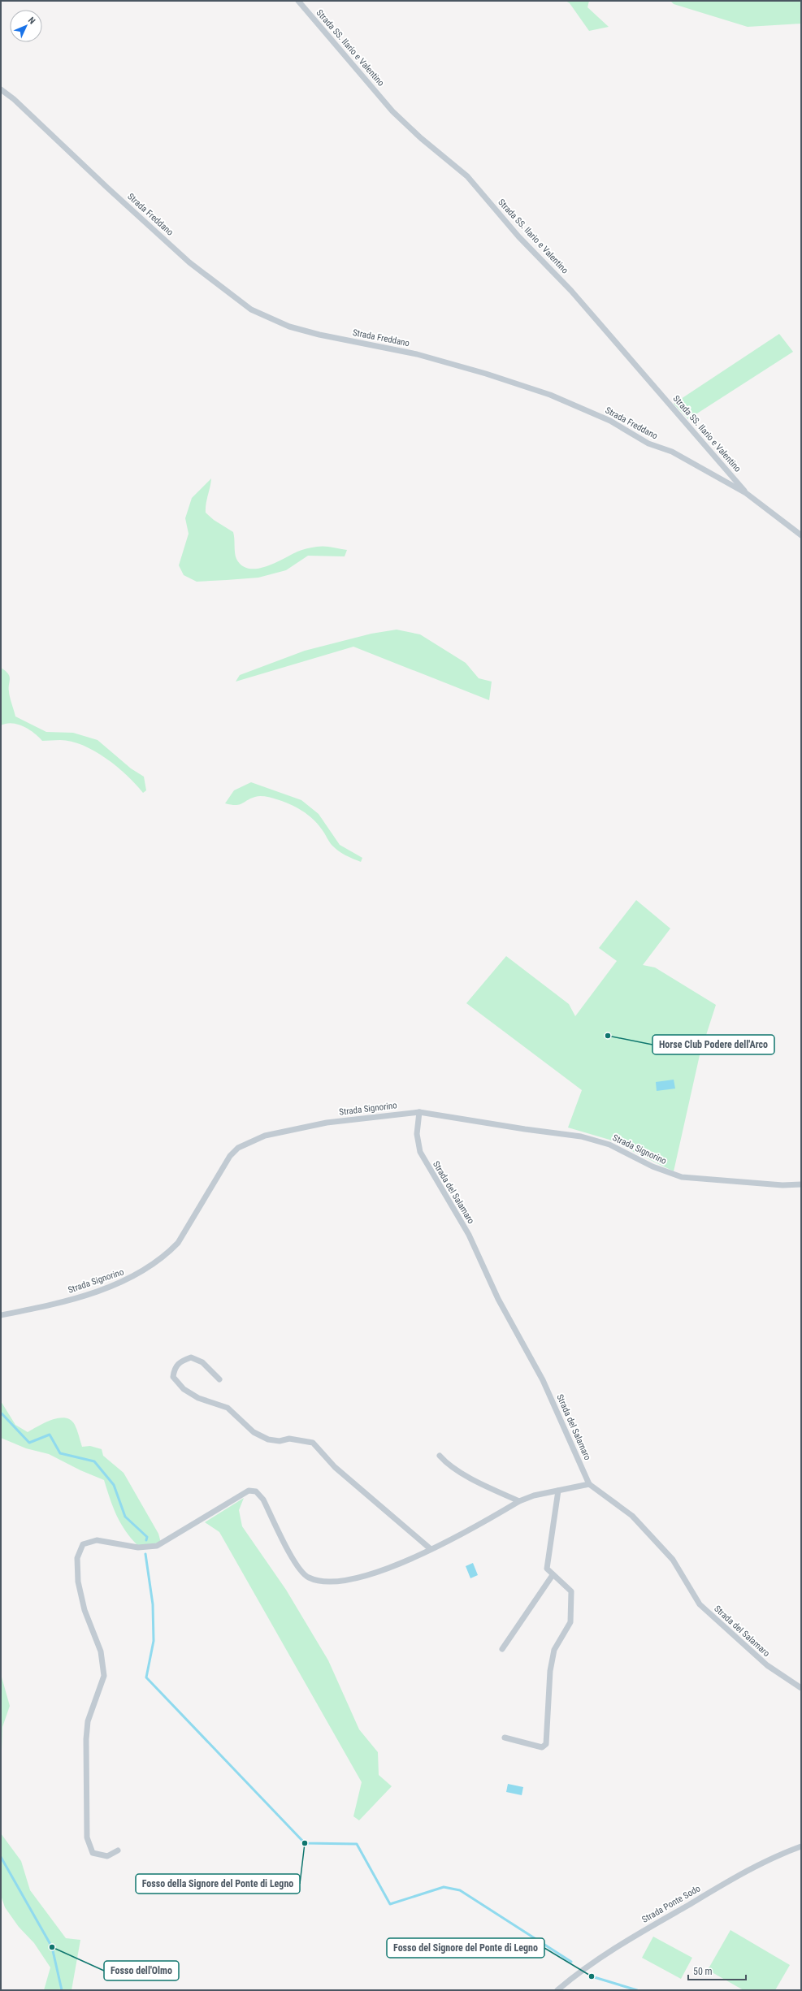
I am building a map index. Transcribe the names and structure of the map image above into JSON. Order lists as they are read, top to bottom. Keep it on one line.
{"streets":{"street":["Strada SS. Ilario e Valentino","Strada Freddano","Strada Signorino","Strada del Salamaro","Strada Ponte Sodo"]},"crossings":[["Strada SS. Ilario e Valentino","Strada Freddano"],["Strada Signorino","Strada del Salamaro"]],"places":["Horse Club Podere dell'Arco","Fosso della Signore del Ponte di Legno","Fosso dell'Olmo","Fosso del Signore del Ponte di Legno"],"scale_bar":"50 m","north":"top right"}
